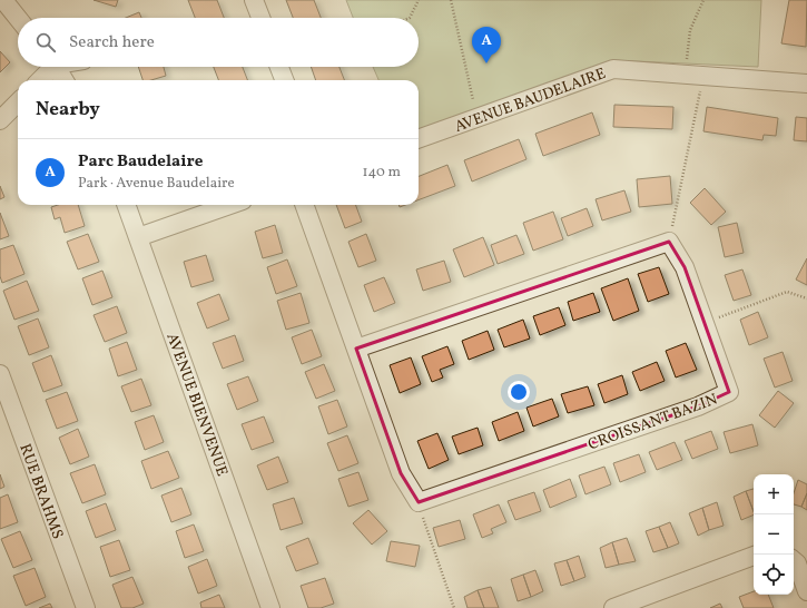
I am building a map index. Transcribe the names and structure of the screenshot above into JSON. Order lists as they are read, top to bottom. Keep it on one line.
{"streets":{"street":["AVENUE BAUDELAIRE","AVENUE BIENVENUE","CROISSANT BAZIN","RUE BRAHMS"]},"page":{"search":"Search here","pins":"A","heading":"Nearby","list":[{"mark":"A","name":"Parc Baudelaire","note":"Park · Avenue Baudelaire","value":"140 m"}],"map_buttons":["+","−"]}}
